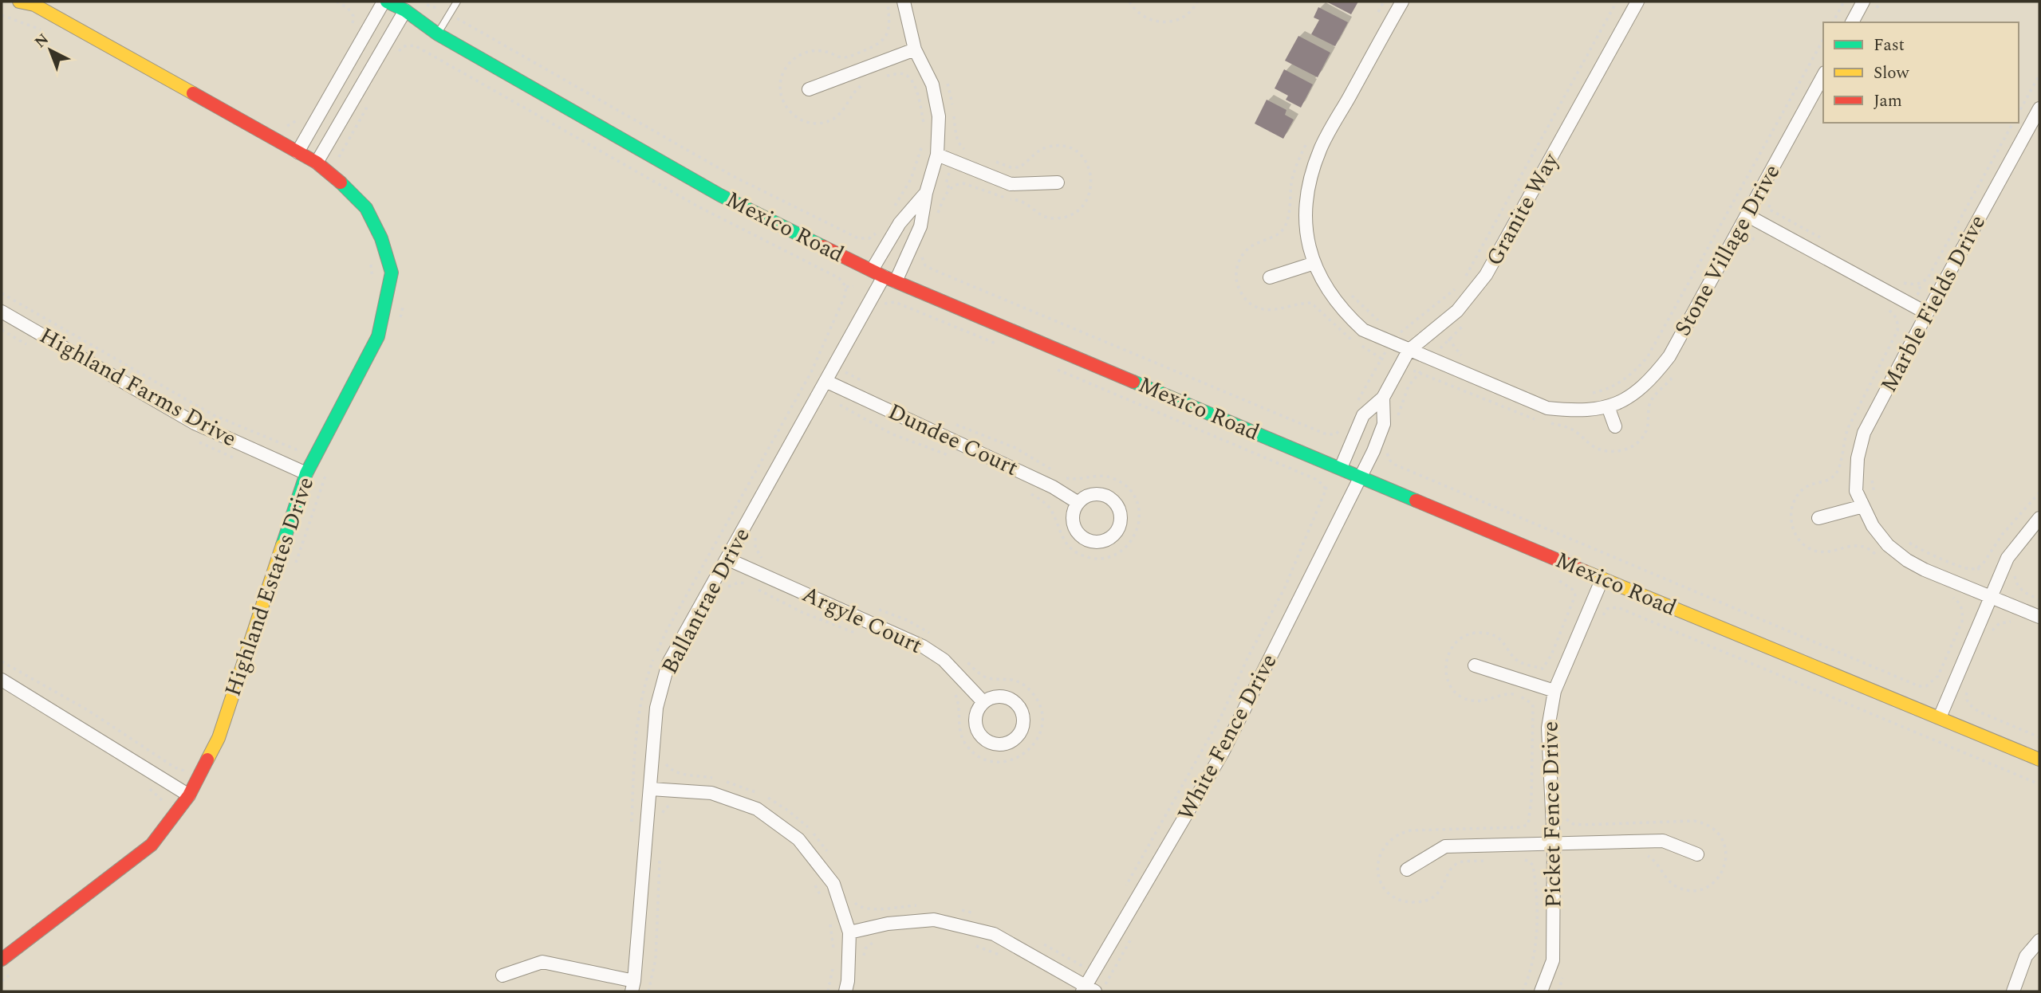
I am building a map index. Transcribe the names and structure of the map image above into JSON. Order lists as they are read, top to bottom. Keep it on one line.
{"streets":{"street":["Granite Way","Mexico Road","Stone Village Drive","Marble Fields Drive","Highland Farms Drive","Dundee Court","Highland Estates Drive","Ballantrae Drive","Argyle Court","White Fence Drive","Picket Fence Drive"]},"crossings":[["Granite Way","Mexico Road"],["Granite Way","Stone Village Drive"],["Granite Way","White Fence Drive"],["Mexico Road","Ballantrae Drive"],["Mexico Road","White Fence Drive"],["Mexico Road","Picket Fence Drive"],["Highland Farms Drive","Highland Estates Drive"],["Dundee Court","Ballantrae Drive"],["Ballantrae Drive","Argyle Court"]],"legend":["Fast","Slow","Jam"],"north":"top left"}
